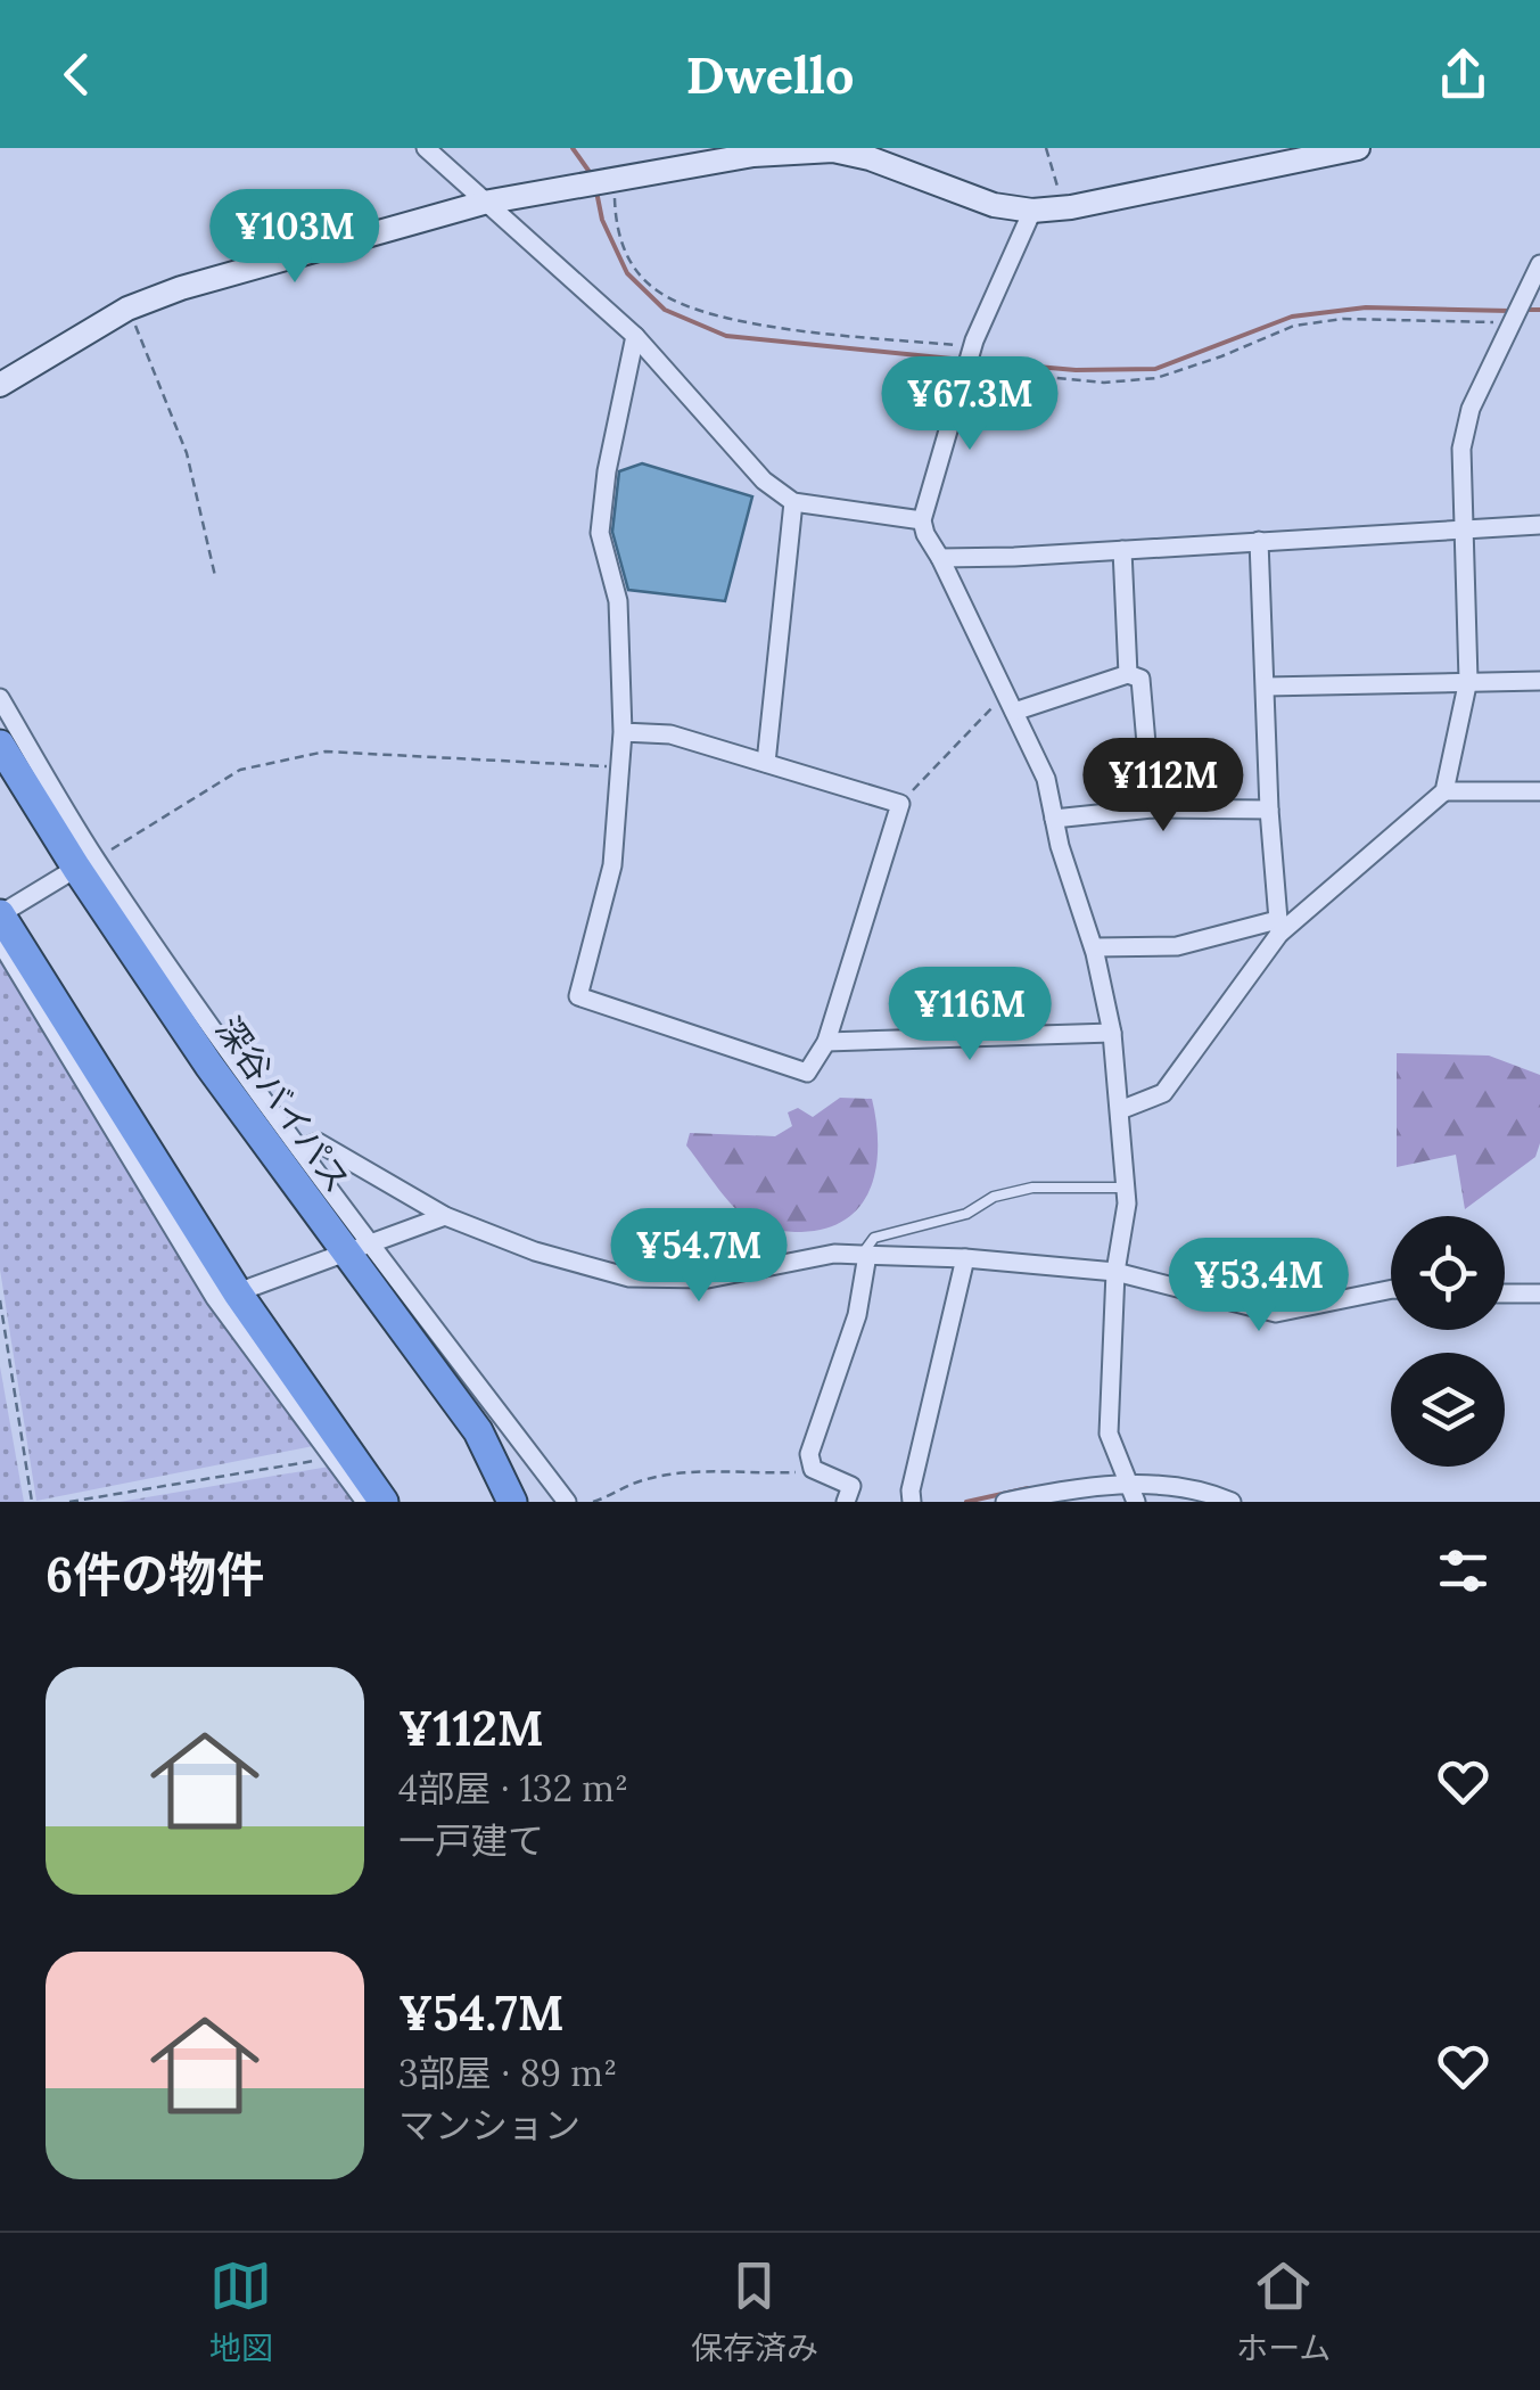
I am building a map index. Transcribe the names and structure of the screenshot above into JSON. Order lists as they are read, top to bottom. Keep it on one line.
{"streets":{"highway":["深谷バイパス"]},"page":{"header":"Dwello","price":["¥103M","¥67.3M","¥112M","¥116M","¥54.7M","¥53.4M"],"heading":"6件の物件","list":[{"name":"¥112M","note":"4部屋 · 132 m² · 一戸建て"},{"name":"¥54.7M","note":"3部屋 · 89 m² · マンション"}],"tabs":["地図","保存済み","ホーム"]}}
